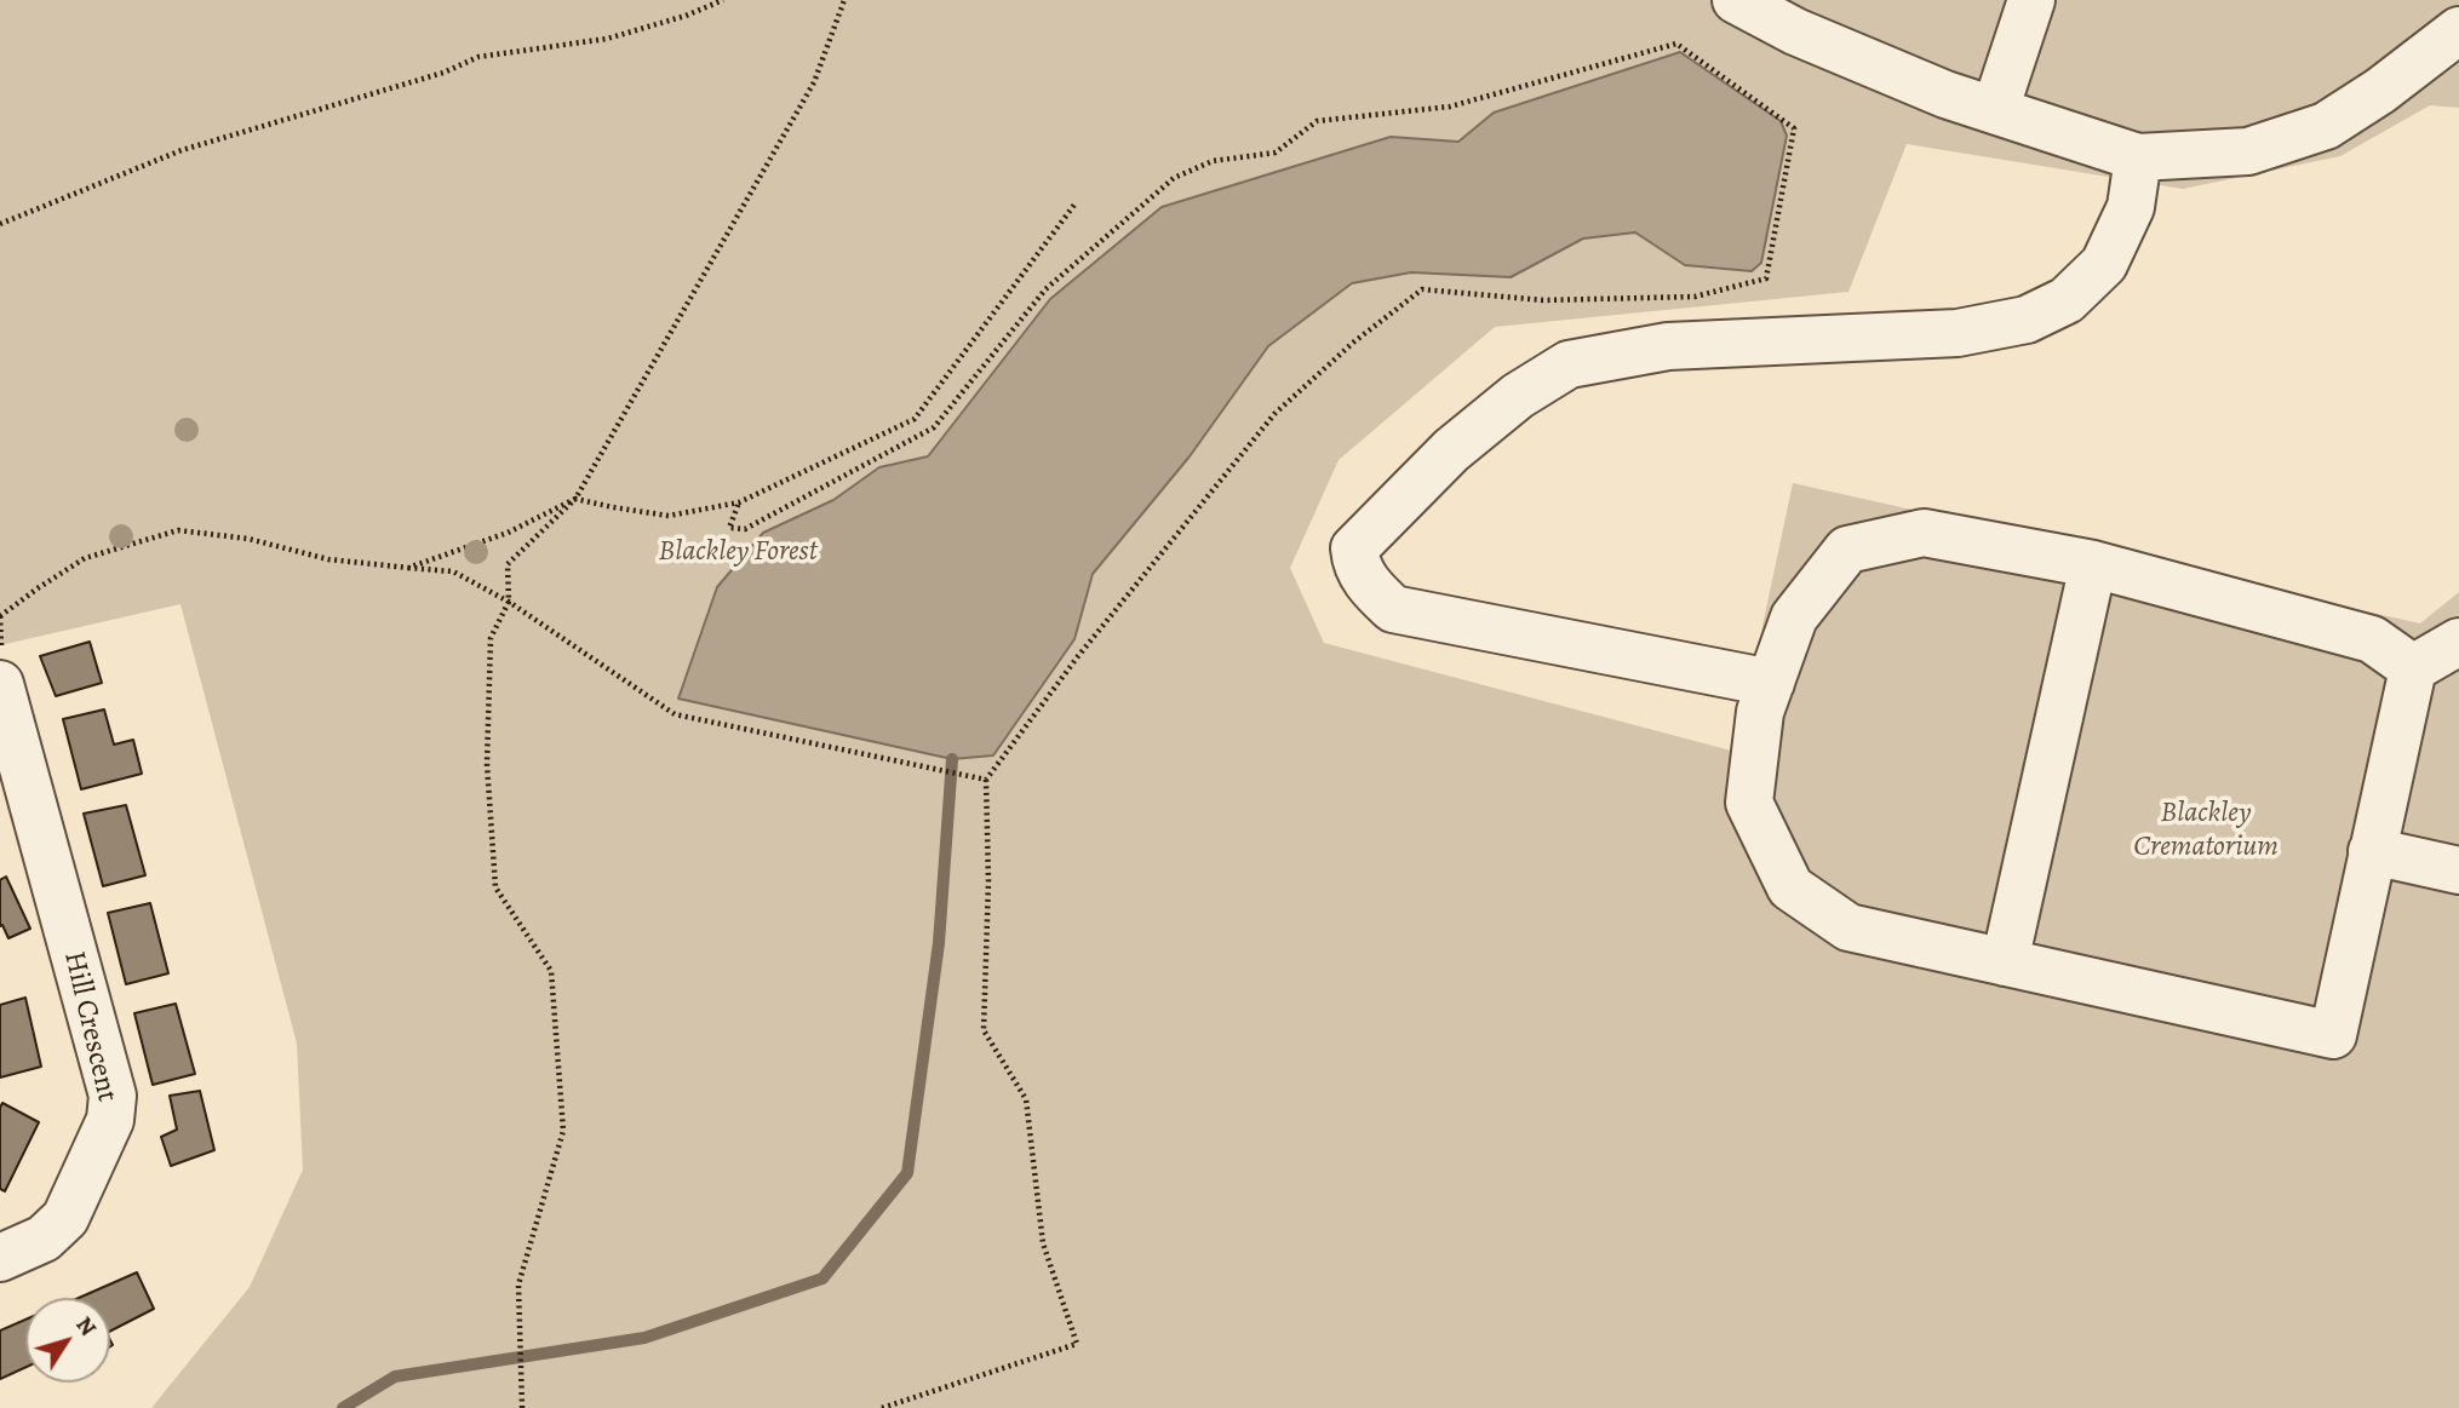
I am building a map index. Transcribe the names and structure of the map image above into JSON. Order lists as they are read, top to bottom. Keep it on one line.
{"streets":{"street":["Hill Crescent"]},"parks":["Blackley Forest","Blackley Crematorium"],"north":"top right"}
